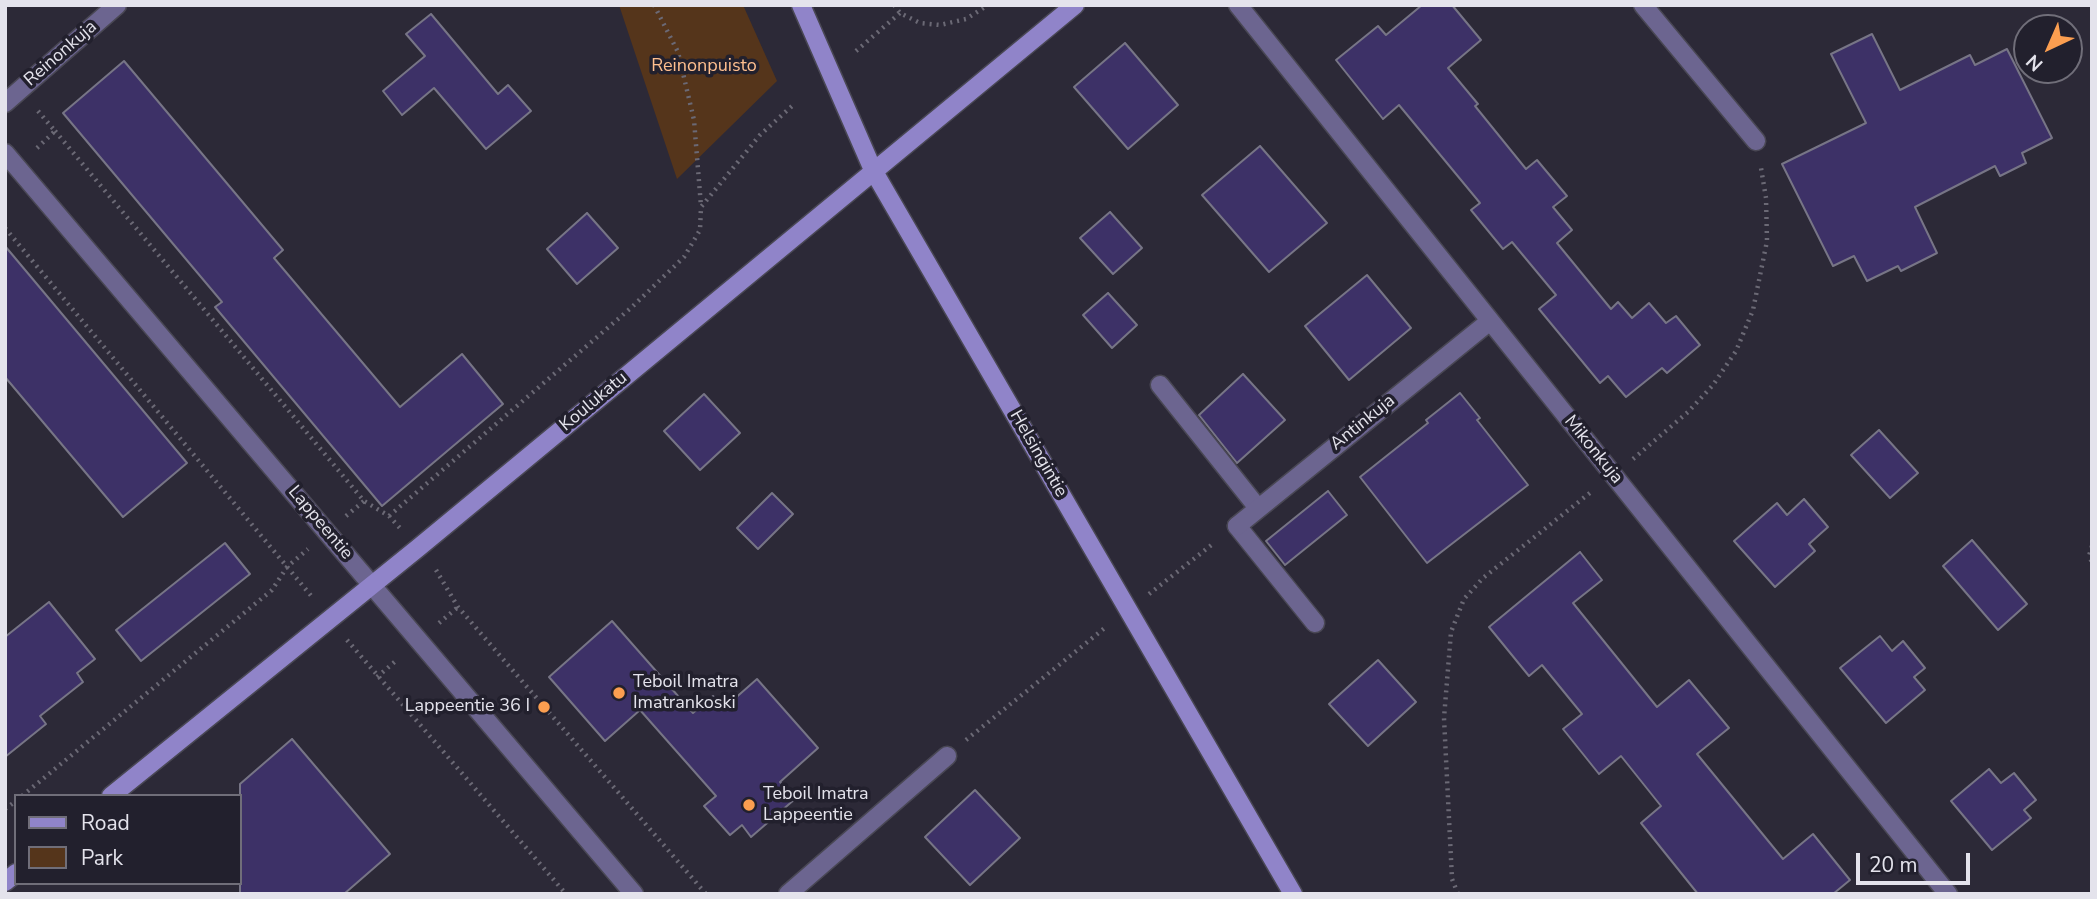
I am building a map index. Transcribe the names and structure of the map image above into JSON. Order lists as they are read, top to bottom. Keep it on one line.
{"streets":{"street":["Reinonkuja","Koulukatu","Antinkuja","Mikonkuja","Helsingintie","Lappeentie"]},"crossings":[["Koulukatu","Helsingintie"],["Koulukatu","Lappeentie"],["Antinkuja","Mikonkuja"]],"parks":["Reinonpuisto"],"places":["Teboil Imatra Imatrankoski","Lappeentie 36 I","Teboil Imatra Lappeentie"],"legend":["Road","Park"],"scale_bar":"20 m","north":"bottom left"}
